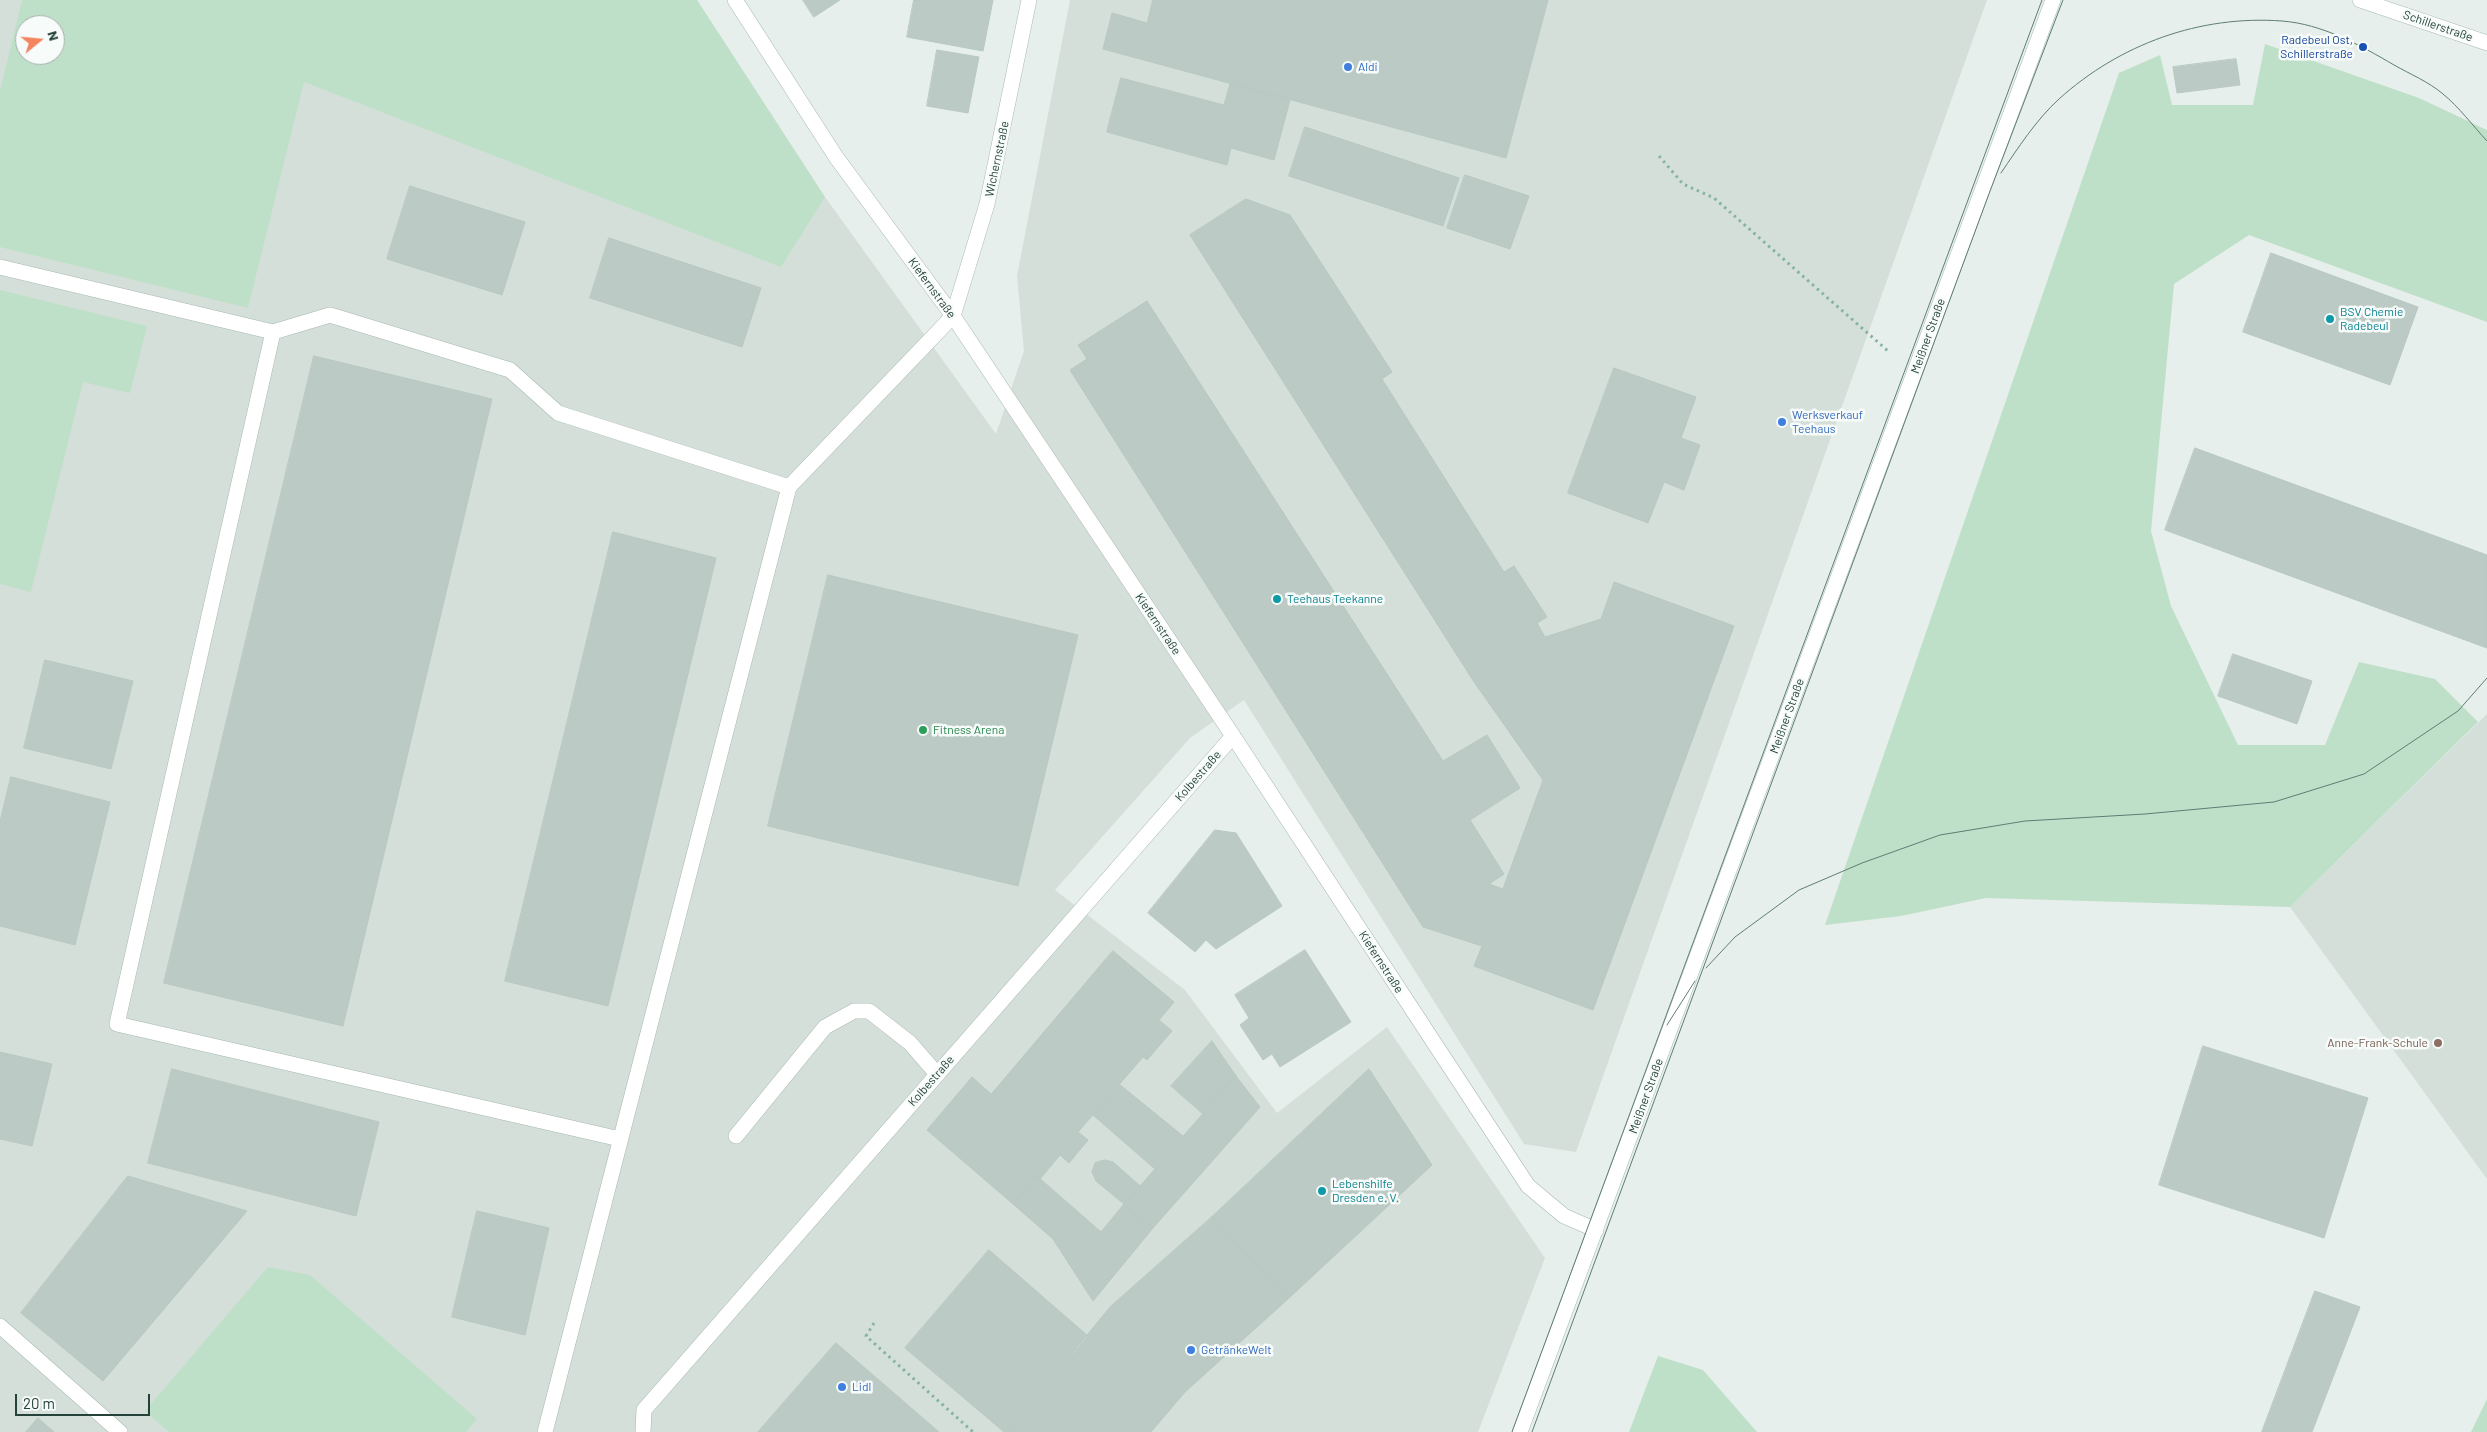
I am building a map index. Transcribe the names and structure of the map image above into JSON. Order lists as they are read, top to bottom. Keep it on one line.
{"streets":{"street":["Schillerstraße","Wichernstraße","Kiefernstraße","Meißner Straße","Kolbestraße"]},"crossings":[["Wichernstraße","Kiefernstraße"],["Kiefernstraße","Meißner Straße"],["Kiefernstraße","Kolbestraße"]],"places":["Radebeul Ost, Schillerstraße","Aldi","BSV Chemie Radebeul","Werksverkauf Teehaus","Teehaus Teekanne","Fitness Arena","Anne-Frank-Schule","Lebenshilfe Dresden e. V.","GetränkeWelt","Lidl"],"scale_bar":"20 m","north":"right"}
